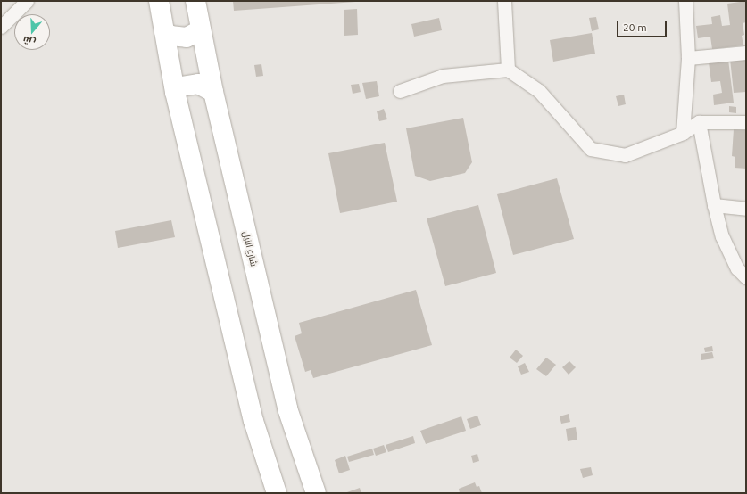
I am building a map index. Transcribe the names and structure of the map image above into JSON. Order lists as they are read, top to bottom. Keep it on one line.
{"streets":{"main road":["شارع النيل"]},"scale_bar":"20 m","north":"bottom"}
